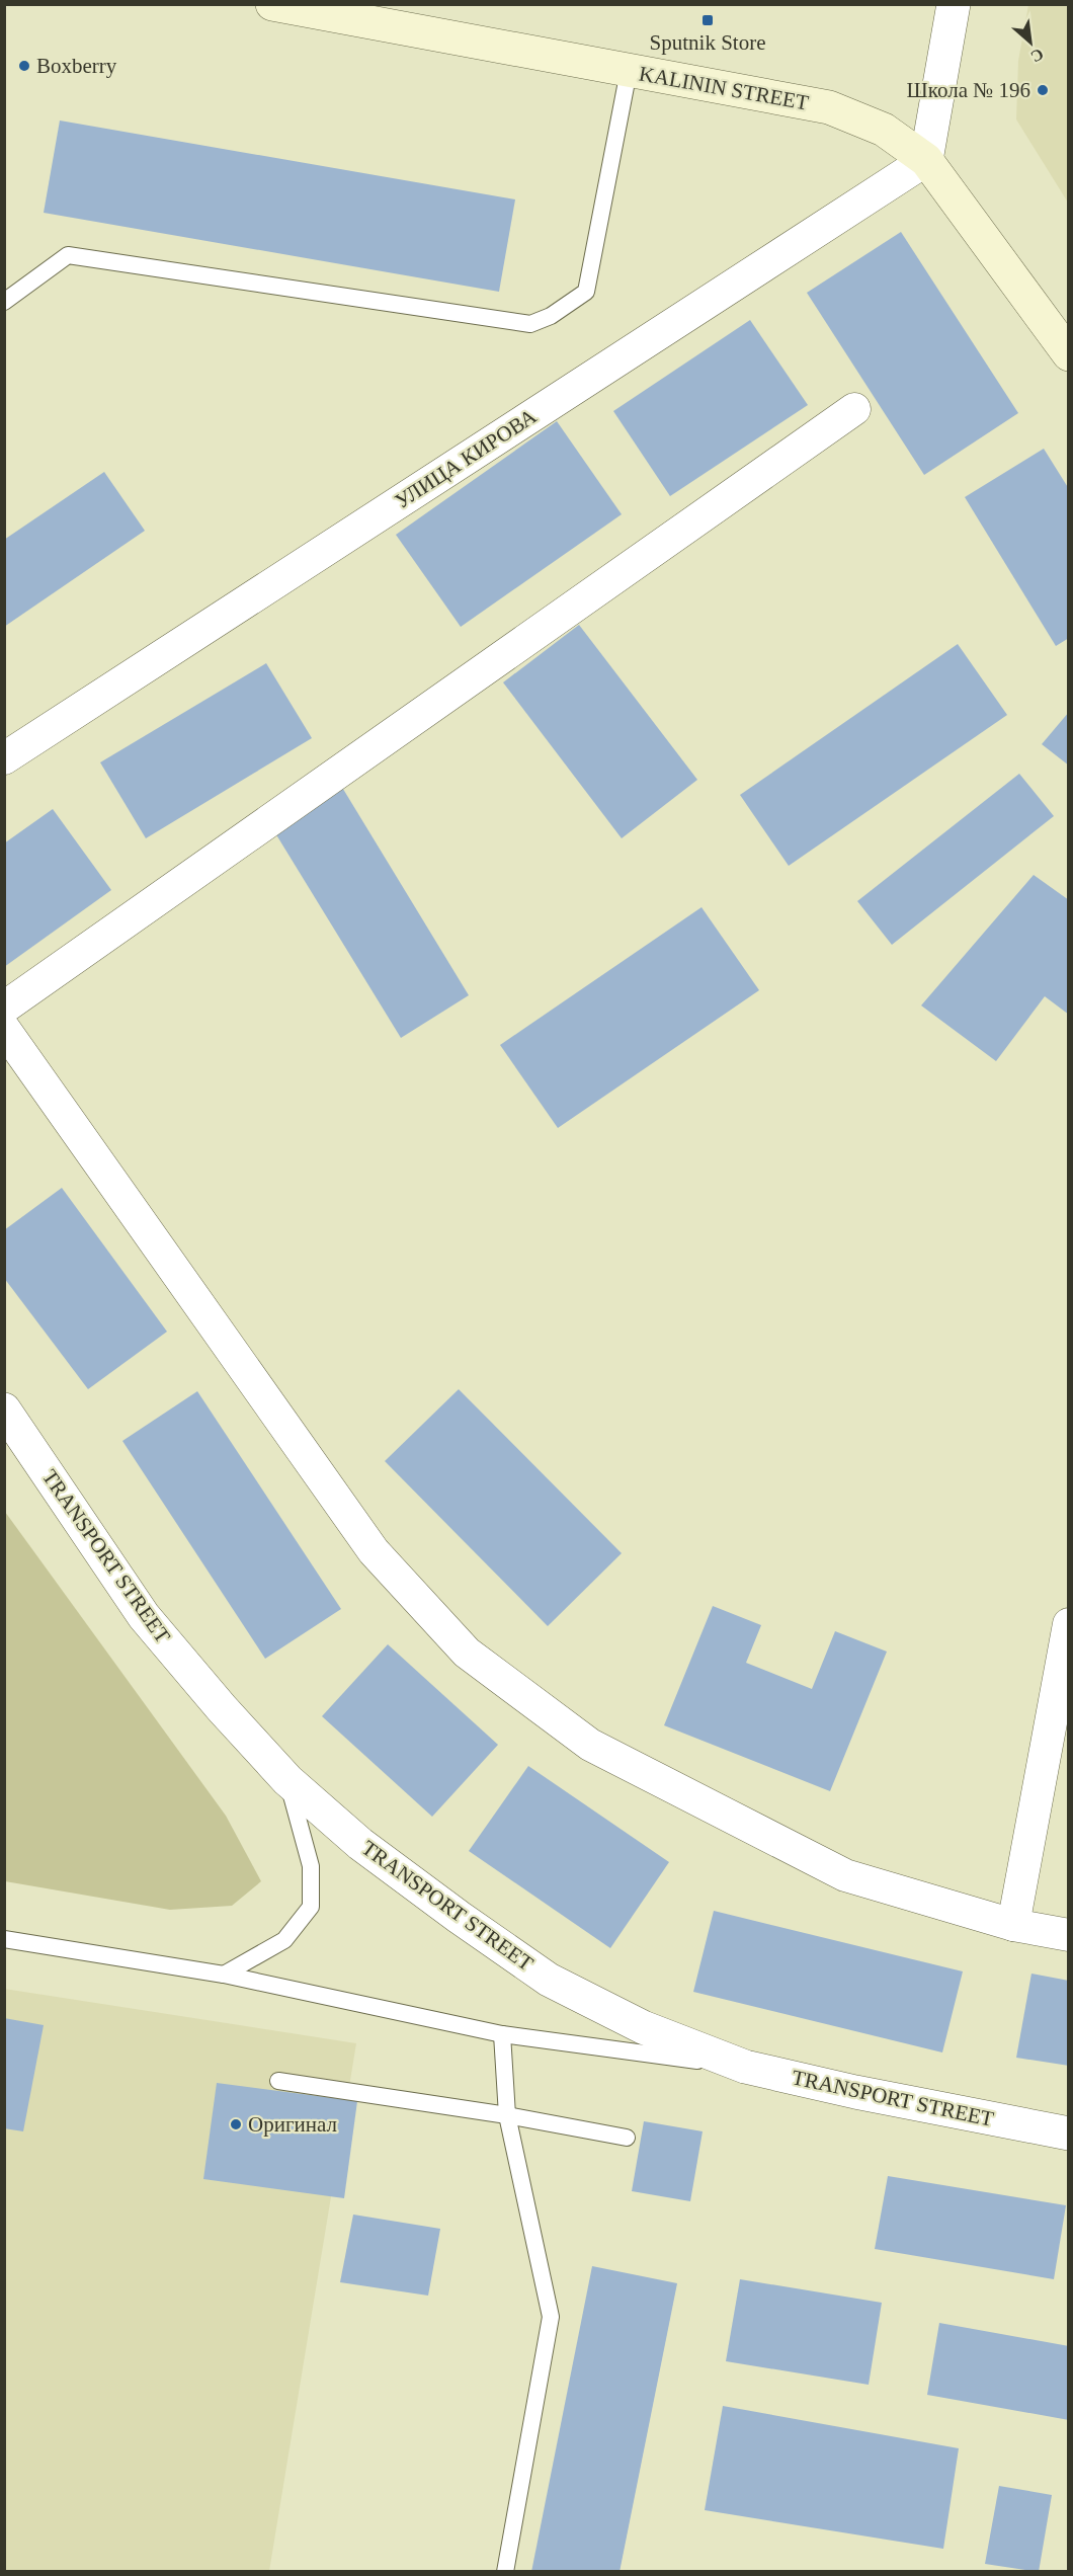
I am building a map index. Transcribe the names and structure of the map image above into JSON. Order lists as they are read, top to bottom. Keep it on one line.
{"streets":{"main road":["KALININ STREET"],"street":["УЛИЦА КИРОВА","TRANSPORT STREET"]},"crossings":[["KALININ STREET","УЛИЦА КИРОВА"]],"places":{"transit":["Sputnik Store"],"other":["Boxberry","Школа № 196","Оригинал"]},"north":"bottom right"}
